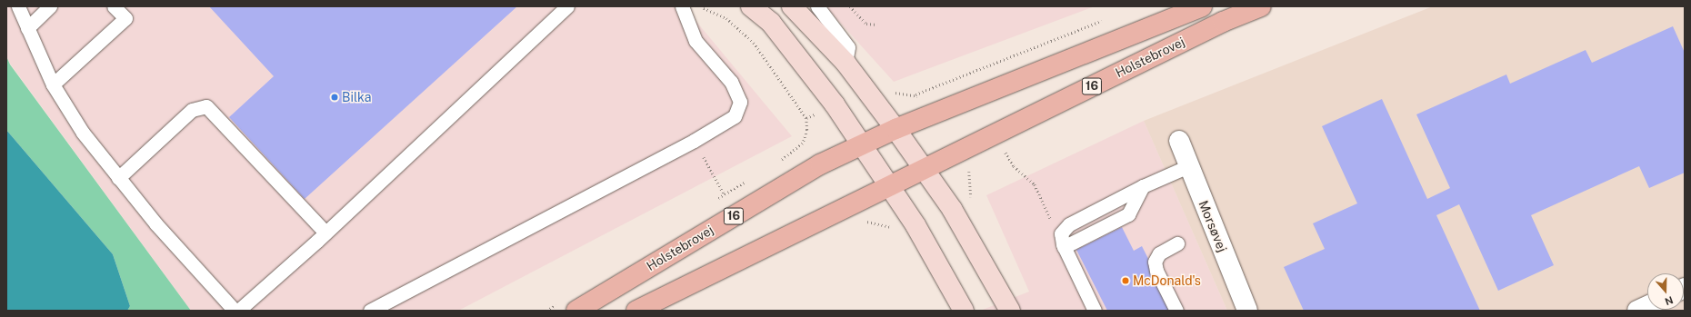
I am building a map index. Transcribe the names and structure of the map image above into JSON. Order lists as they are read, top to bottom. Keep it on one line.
{"streets":{"main road":["Holstebrovej","16"],"street":["Morsøvej"]},"places":["Bilka","McDonald's"],"north":"bottom"}
